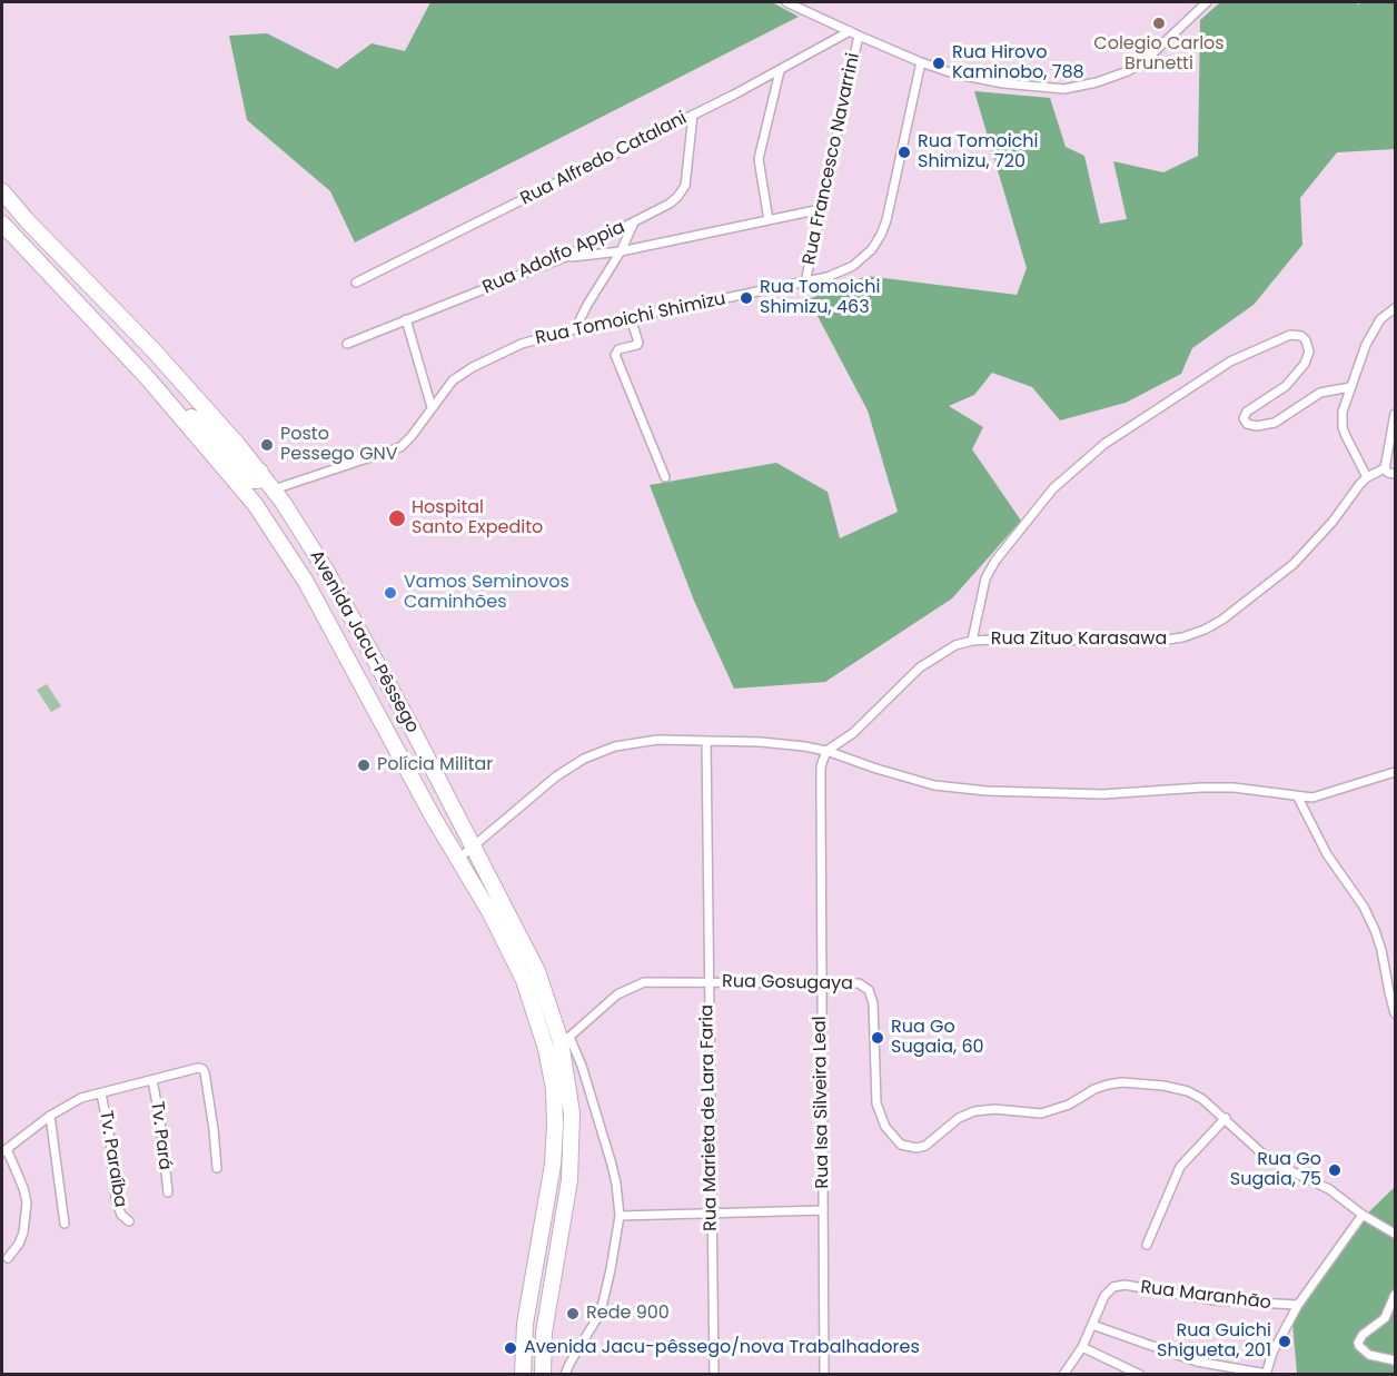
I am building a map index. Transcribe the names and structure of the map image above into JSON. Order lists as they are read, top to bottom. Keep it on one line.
{"streets":{"highway":["Avenida Jacu-Pêssego"],"street":["Rua Alfredo Catalani","Rua Francesco Navarrini","Rua Adolfo Appia","Rua Tomoichi Shimizu","Rua Zituo Karasawa","Rua Gosugaya","Rua Isa Silveira Leal","Rua Marieta de Lara Faria","Tv. Pará","Tv. Paraíba","Rua Maranhão"]},"crossings":[["Rua Alfredo Catalani","Rua Adolfo Appia"],["Rua Francesco Navarrini","Rua Tomoichi Shimizu"],["Rua Tomoichi Shimizu","Avenida Jacu-Pêssego"],["Rua Zituo Karasawa","Rua Isa Silveira Leal"],["Avenida Jacu-Pêssego","Rua Gosugaya"],["Rua Gosugaya","Rua Isa Silveira Leal"],["Rua Gosugaya","Rua Marieta de Lara Faria"]],"places":["Colegio Carlos Brunetti","Rua Hirovo Kaminobo, 788","Rua Tomoichi Shimizu, 720","Rua Tomoichi Shimizu, 463","Posto Pessego GNV","Hospital Santo Expedito","Vamos Seminovos Caminhões","Polícia Militar","Rua Go Sugaia, 60","Rua Go Sugaia, 75","Rede 900","Rua Guichi Shigueta, 201","Avenida Jacu-pêssego/nova Trabalhadores"]}
